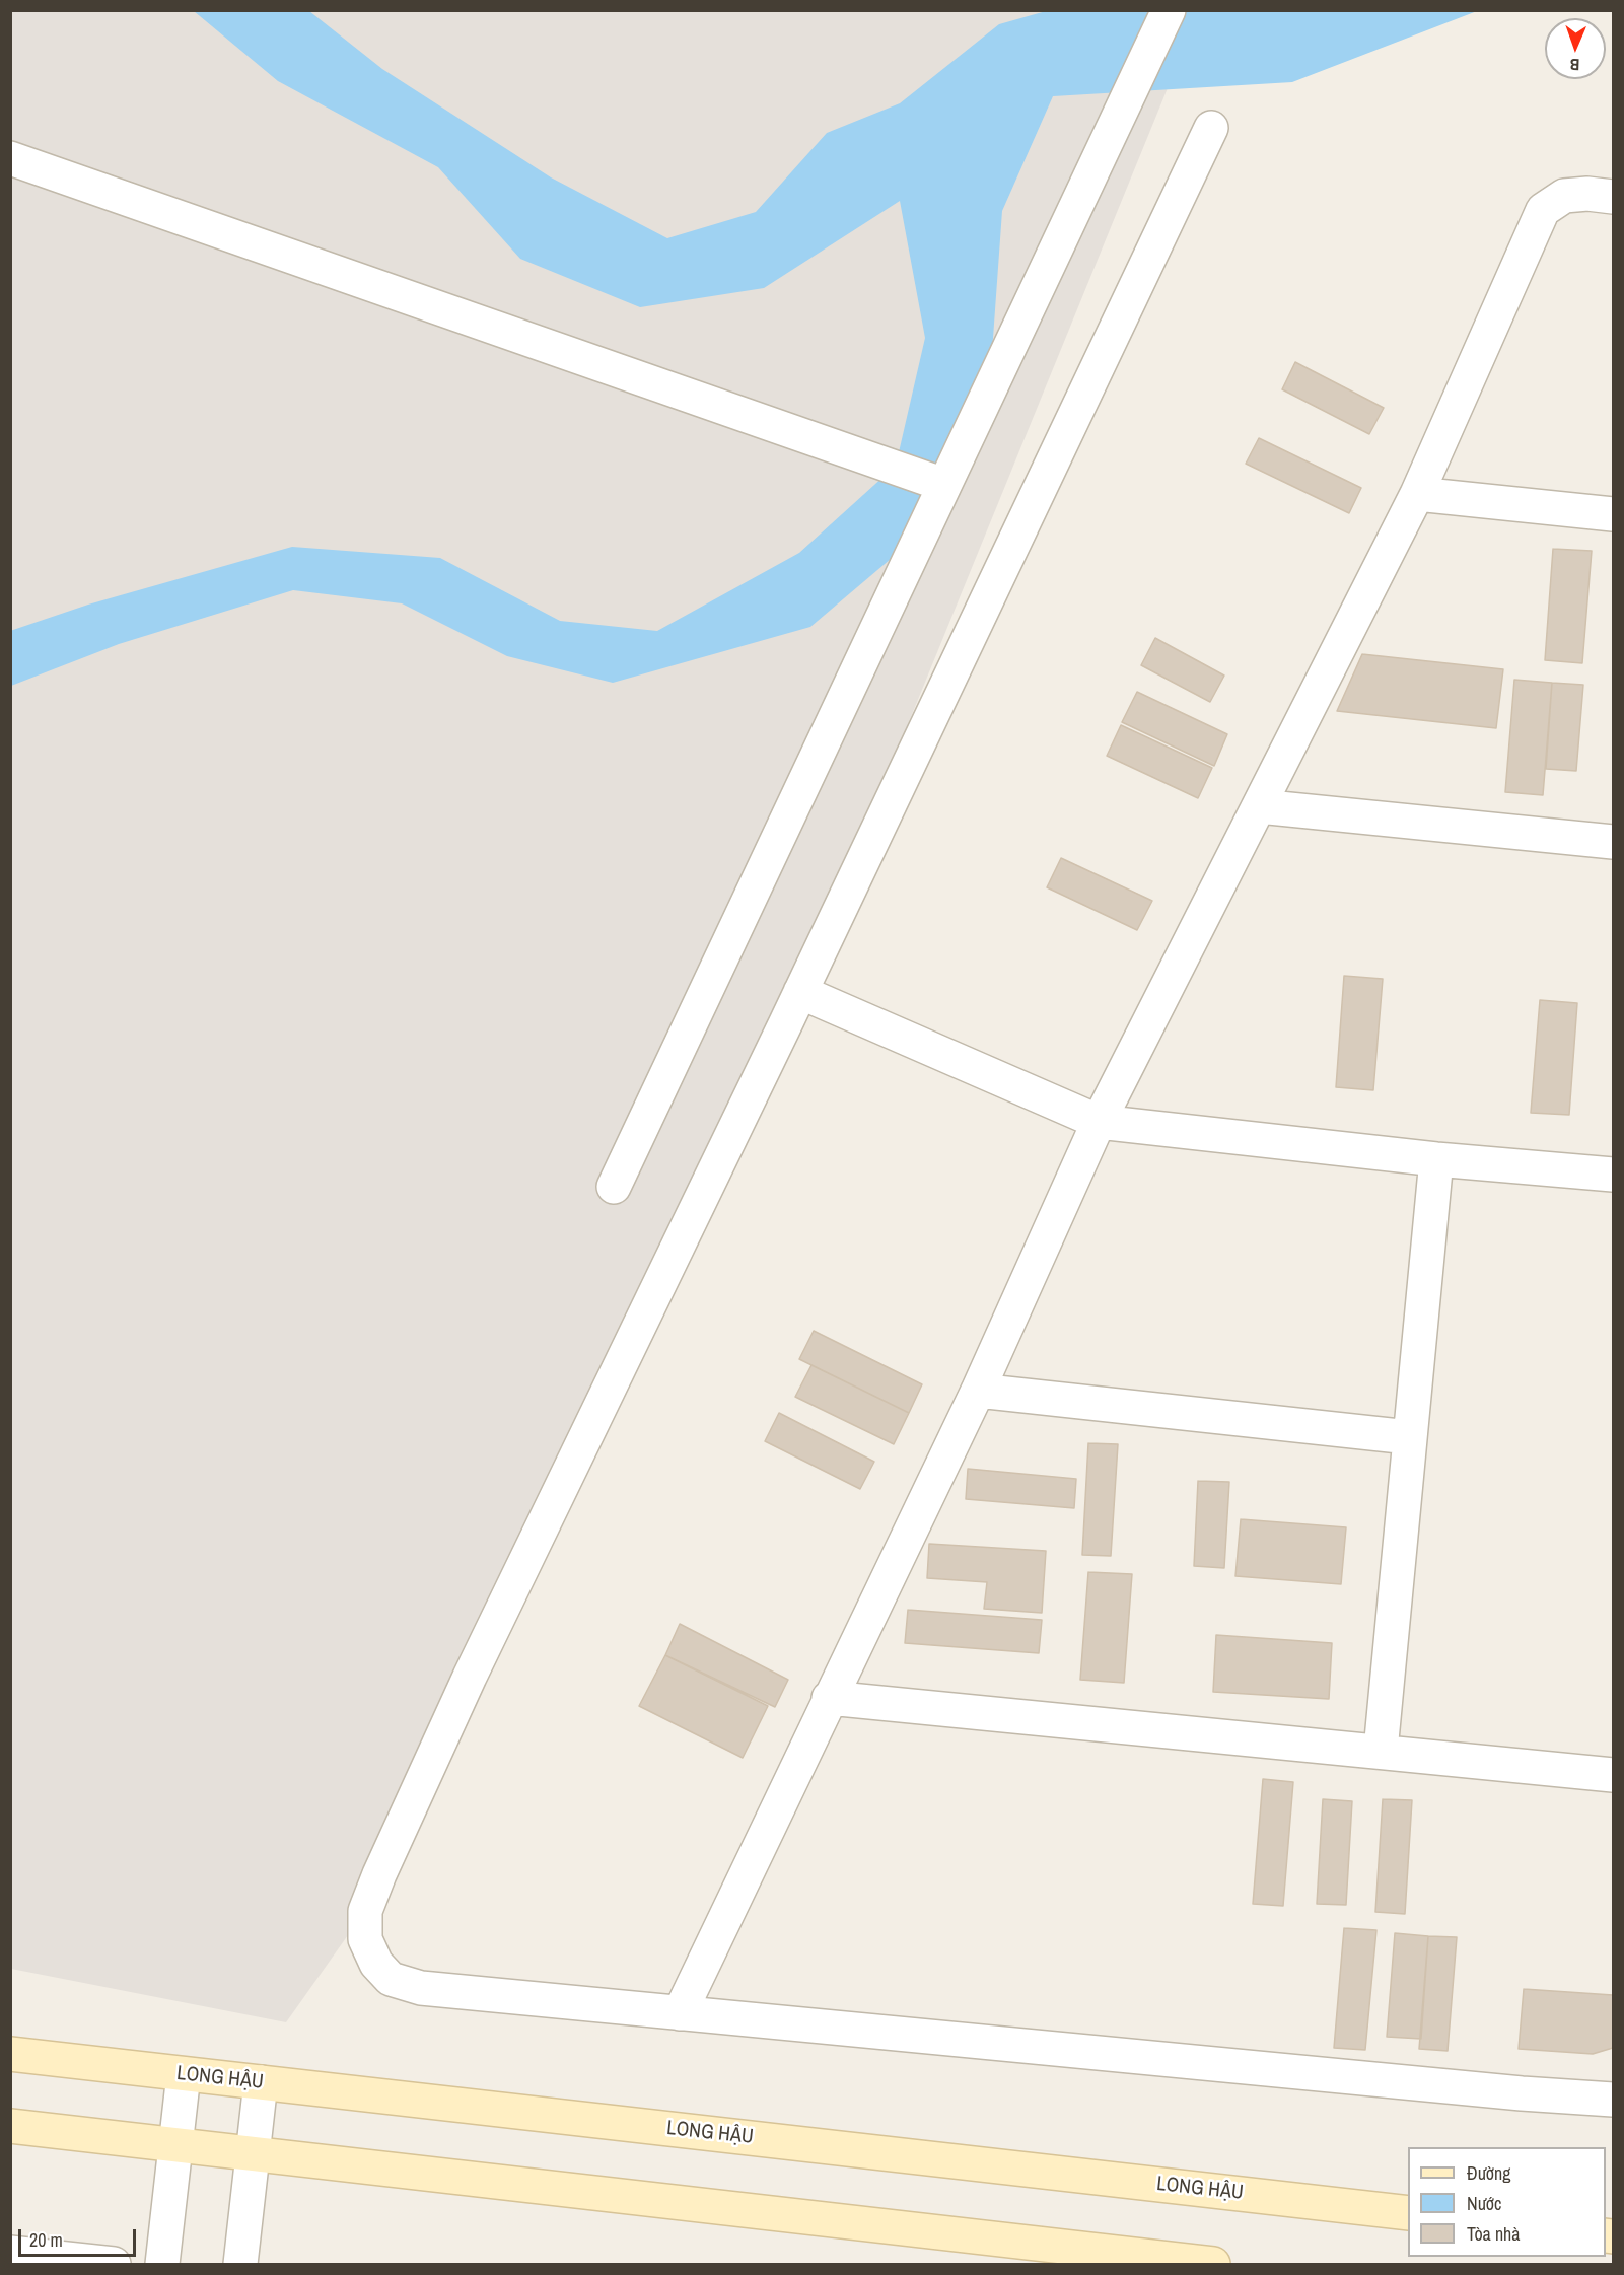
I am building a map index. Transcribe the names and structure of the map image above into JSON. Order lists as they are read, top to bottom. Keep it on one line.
{"streets":{"main road":["LONG HẬU"]},"legend":["Đường","Nước","Tòa nhà"],"scale_bar":"20 m","north":"bottom"}
